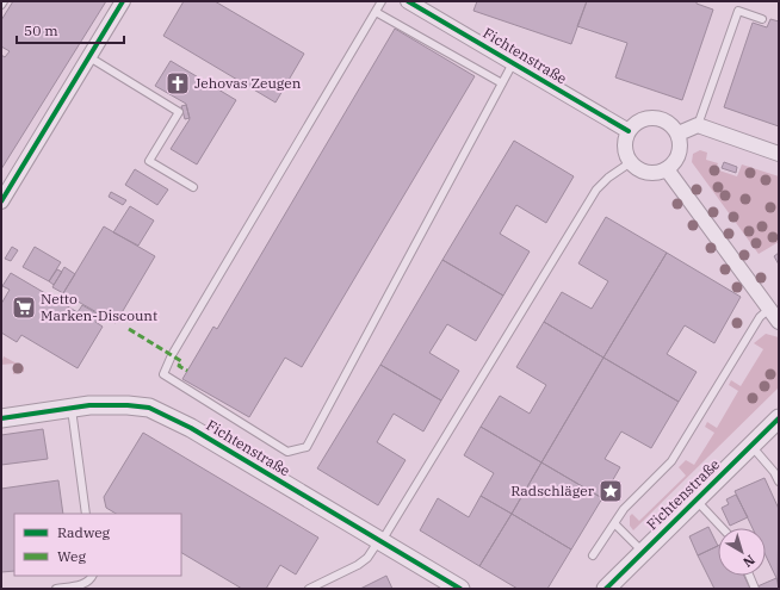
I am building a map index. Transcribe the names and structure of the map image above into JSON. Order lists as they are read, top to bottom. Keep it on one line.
{"streets":{"street":["Fichtenstraße"]},"places":{"church":["Jehovas Zeugen"],"supermarket":["Netto Marken-Discount"],"place":["Radschläger"]},"legend":["Radweg","Weg"],"scale_bar":"50 m","north":"bottom right"}
